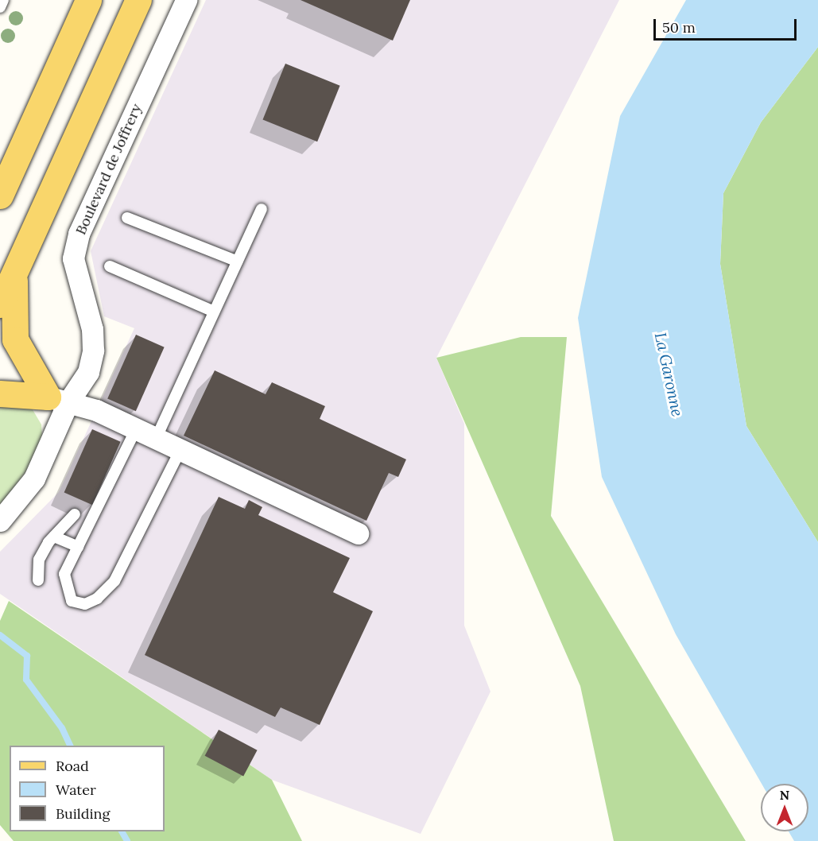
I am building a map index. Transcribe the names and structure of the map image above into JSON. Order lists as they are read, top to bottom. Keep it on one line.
{"streets":{"street":["Boulevard de Joffrery"]},"water":["La Garonne"],"legend":["Road","Water","Building"],"scale_bar":"50 m","north":"top"}
